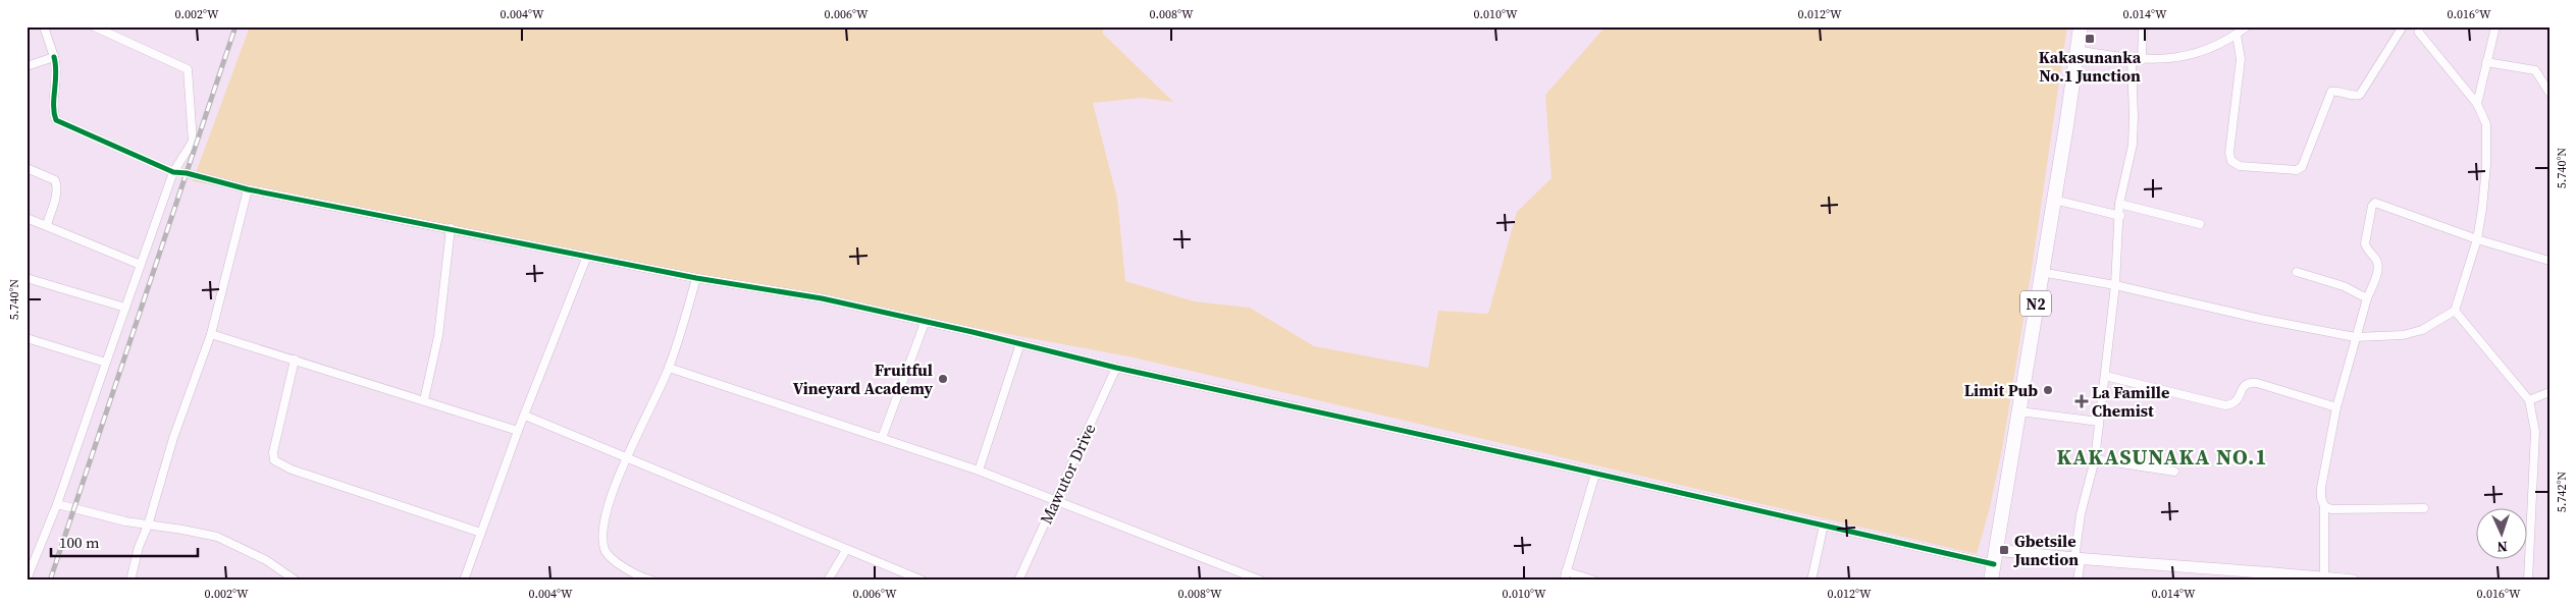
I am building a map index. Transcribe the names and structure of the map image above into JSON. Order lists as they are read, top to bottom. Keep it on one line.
{"streets":{"highway":["N2"],"street":["Mawutor Drive"]},"districts":["KAKASUNAKA NO.1"],"places":{"transit":["Kakasunanka No.1 Junction","Gbetsile Junction"],"other":["Fruitful Vineyard Academy","Limit Pub"],"health":["La Famille Chemist"]},"scale_bar":"100 m","north":"bottom","coordinates":["0.002°W","0.004°W","0.006°W","0.008°W","0.010°W","0.012°W","0.014°W","0.016°W","5.740°N","5.742°N"]}
